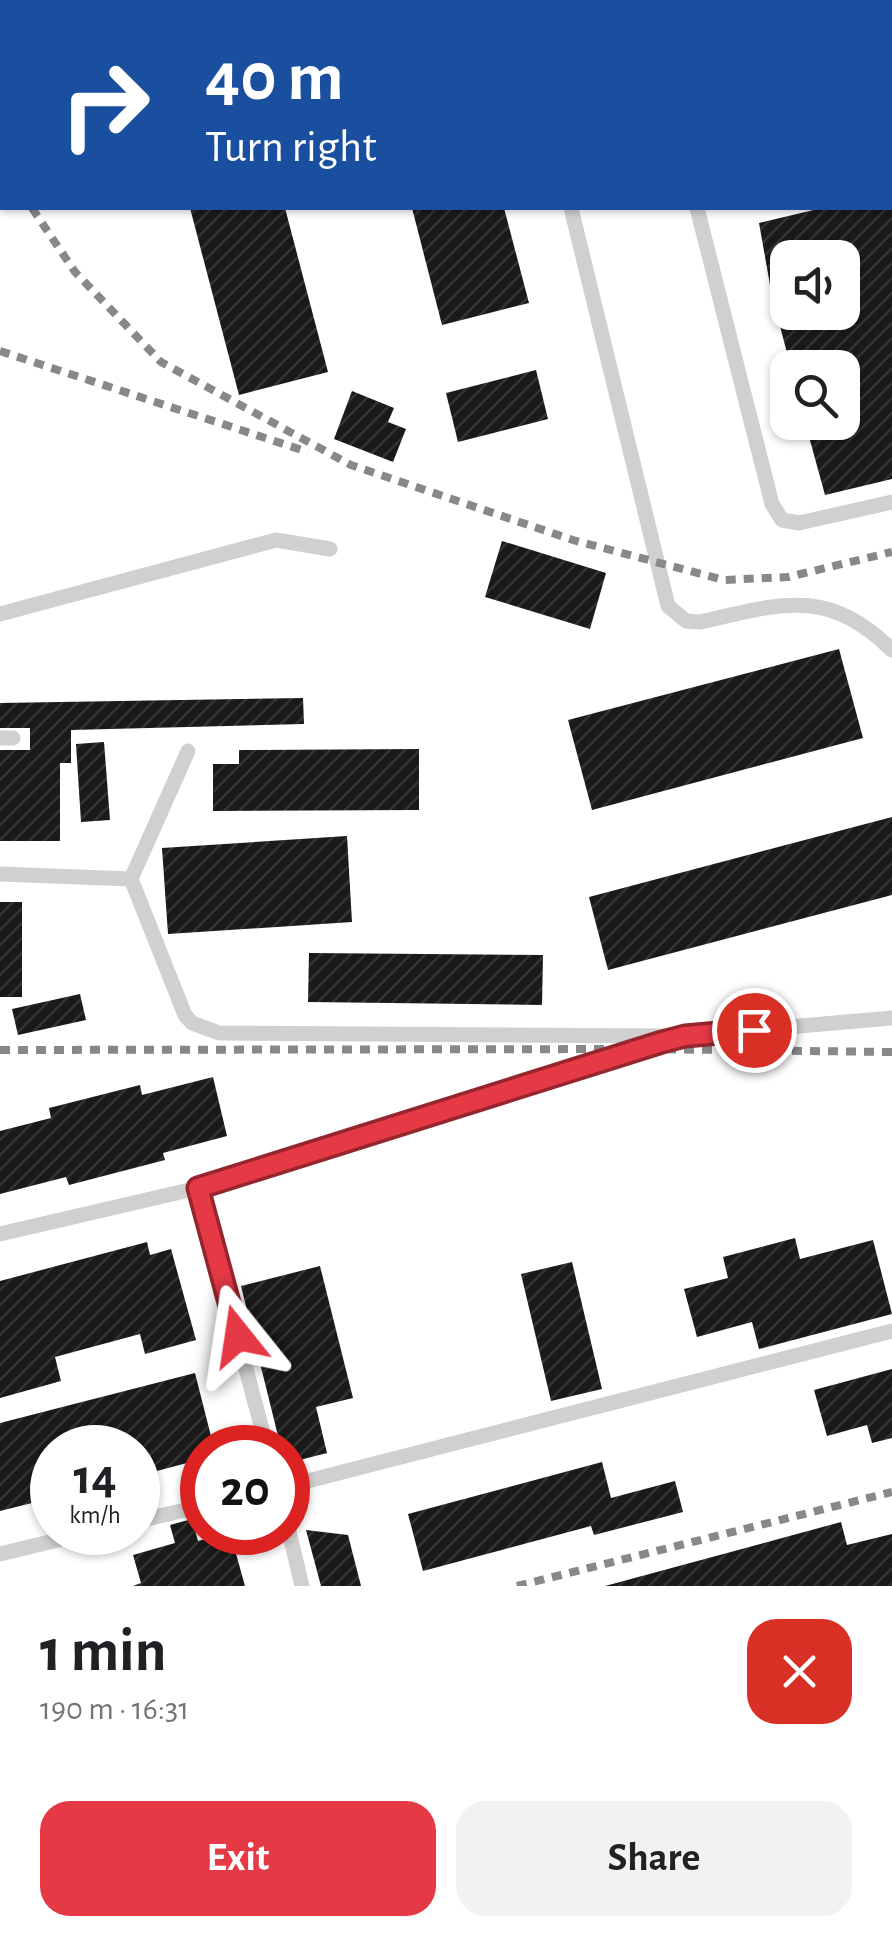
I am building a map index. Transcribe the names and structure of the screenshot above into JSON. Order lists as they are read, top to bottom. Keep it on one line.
{"page":{"turn":["40 m","Turn right"],"speed":"14 km/h","limit":"20","heading":["1 min","190 m · 16:31"],"buttons":["Exit","Share"]}}
